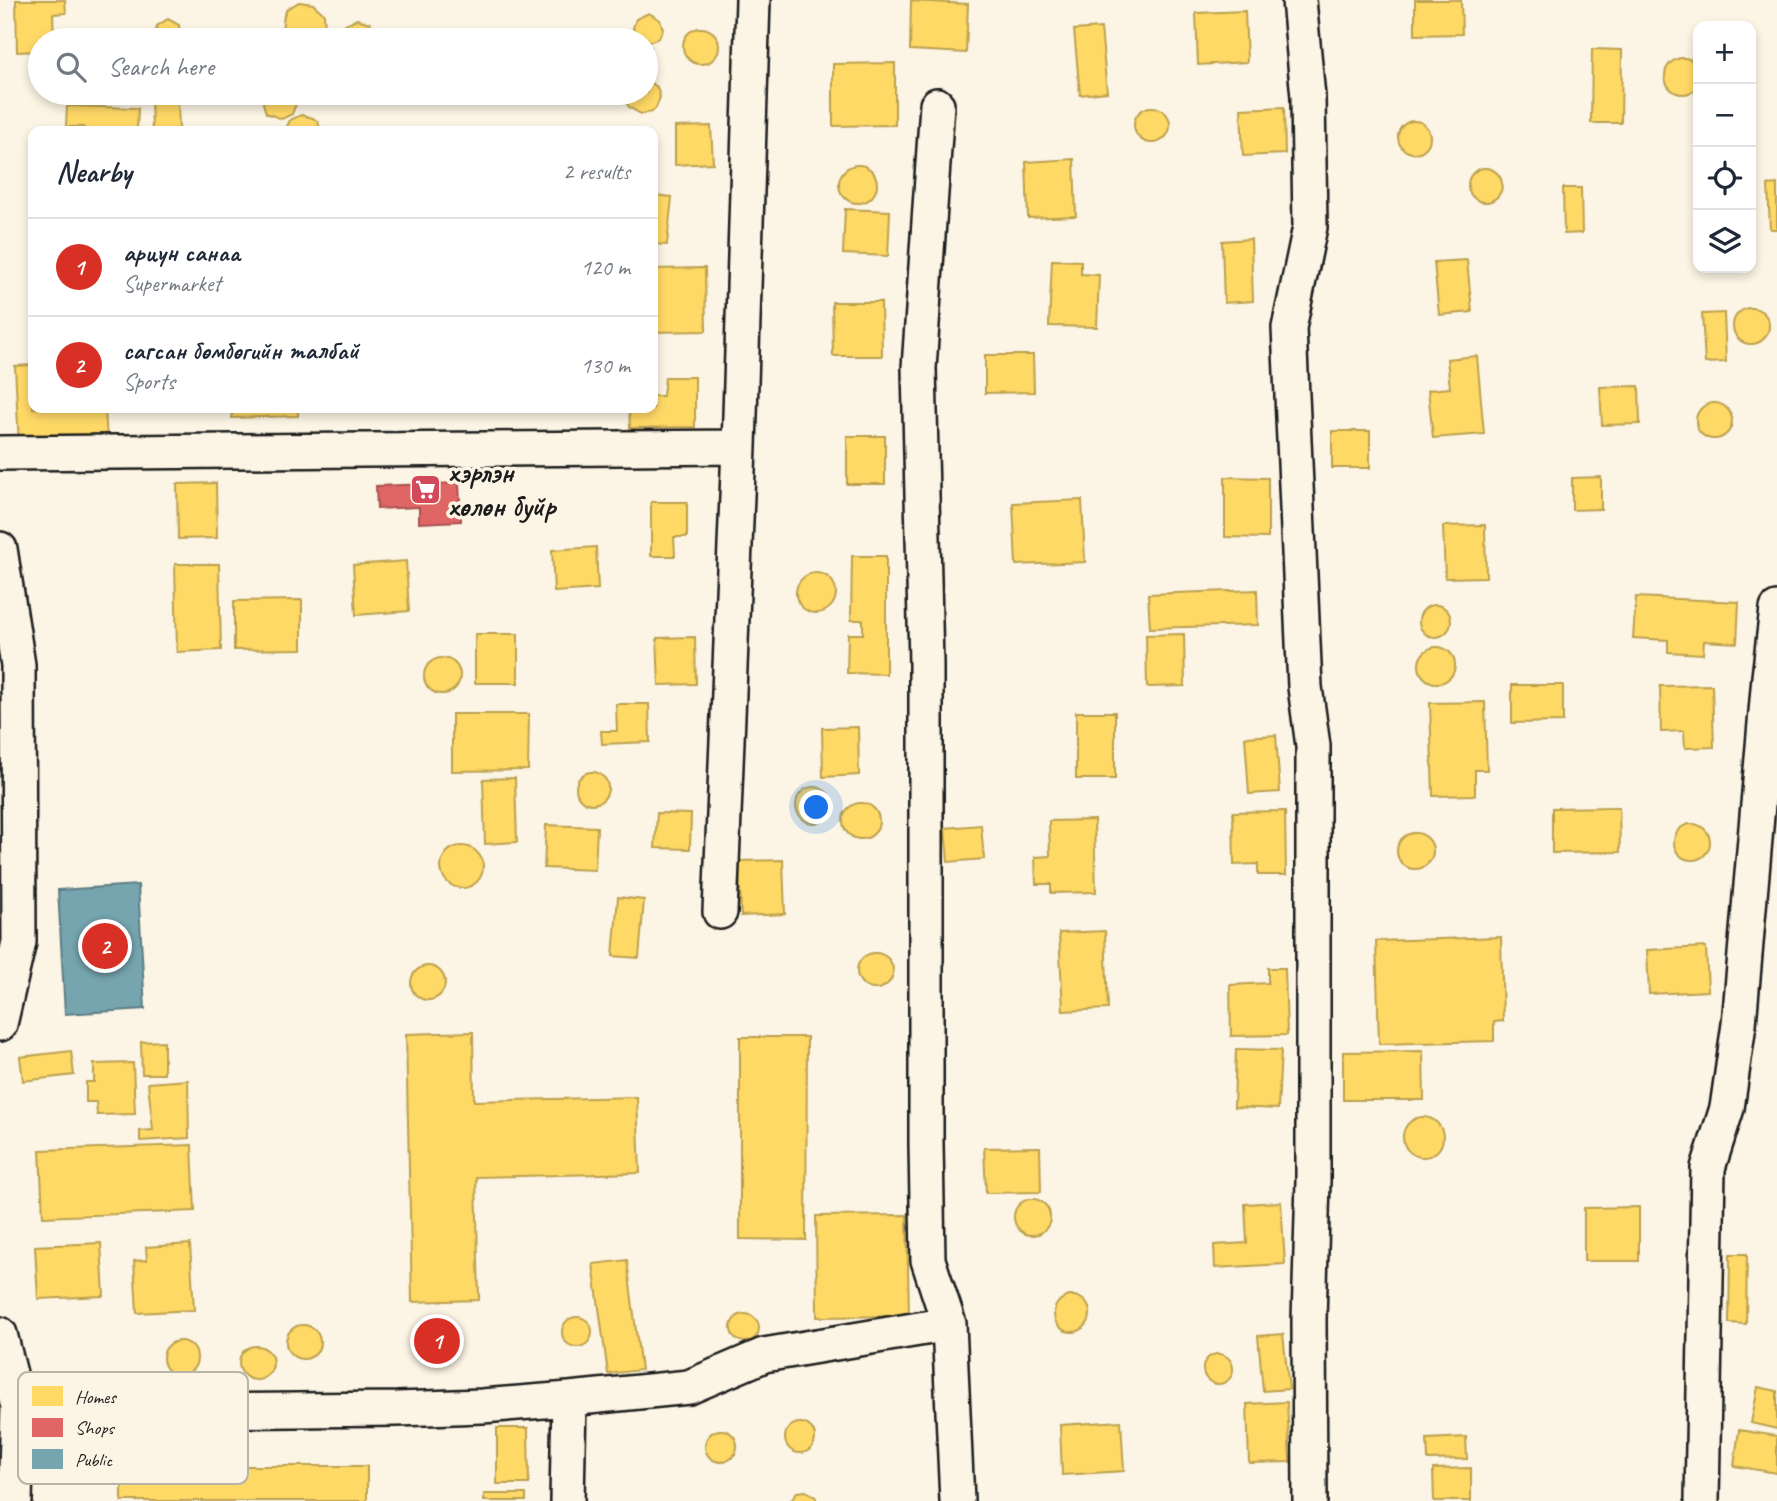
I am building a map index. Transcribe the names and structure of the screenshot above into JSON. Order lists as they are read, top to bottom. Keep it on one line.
{"places":{"supermarket":["хэрлэн хөлөн буйр"]},"legend":["Homes","Shops","Public"],"page":{"map_buttons":["+","−"],"search":"Search here","heading":["Nearby","2 results"],"list":[{"mark":"1","name":"ариун санаа","note":"Supermarket","value":"120 m"},{"mark":"2","name":"сагсан бөмбөгийн талбай","note":"Sports","value":"130 m"}],"pins":["2","1"]}}
